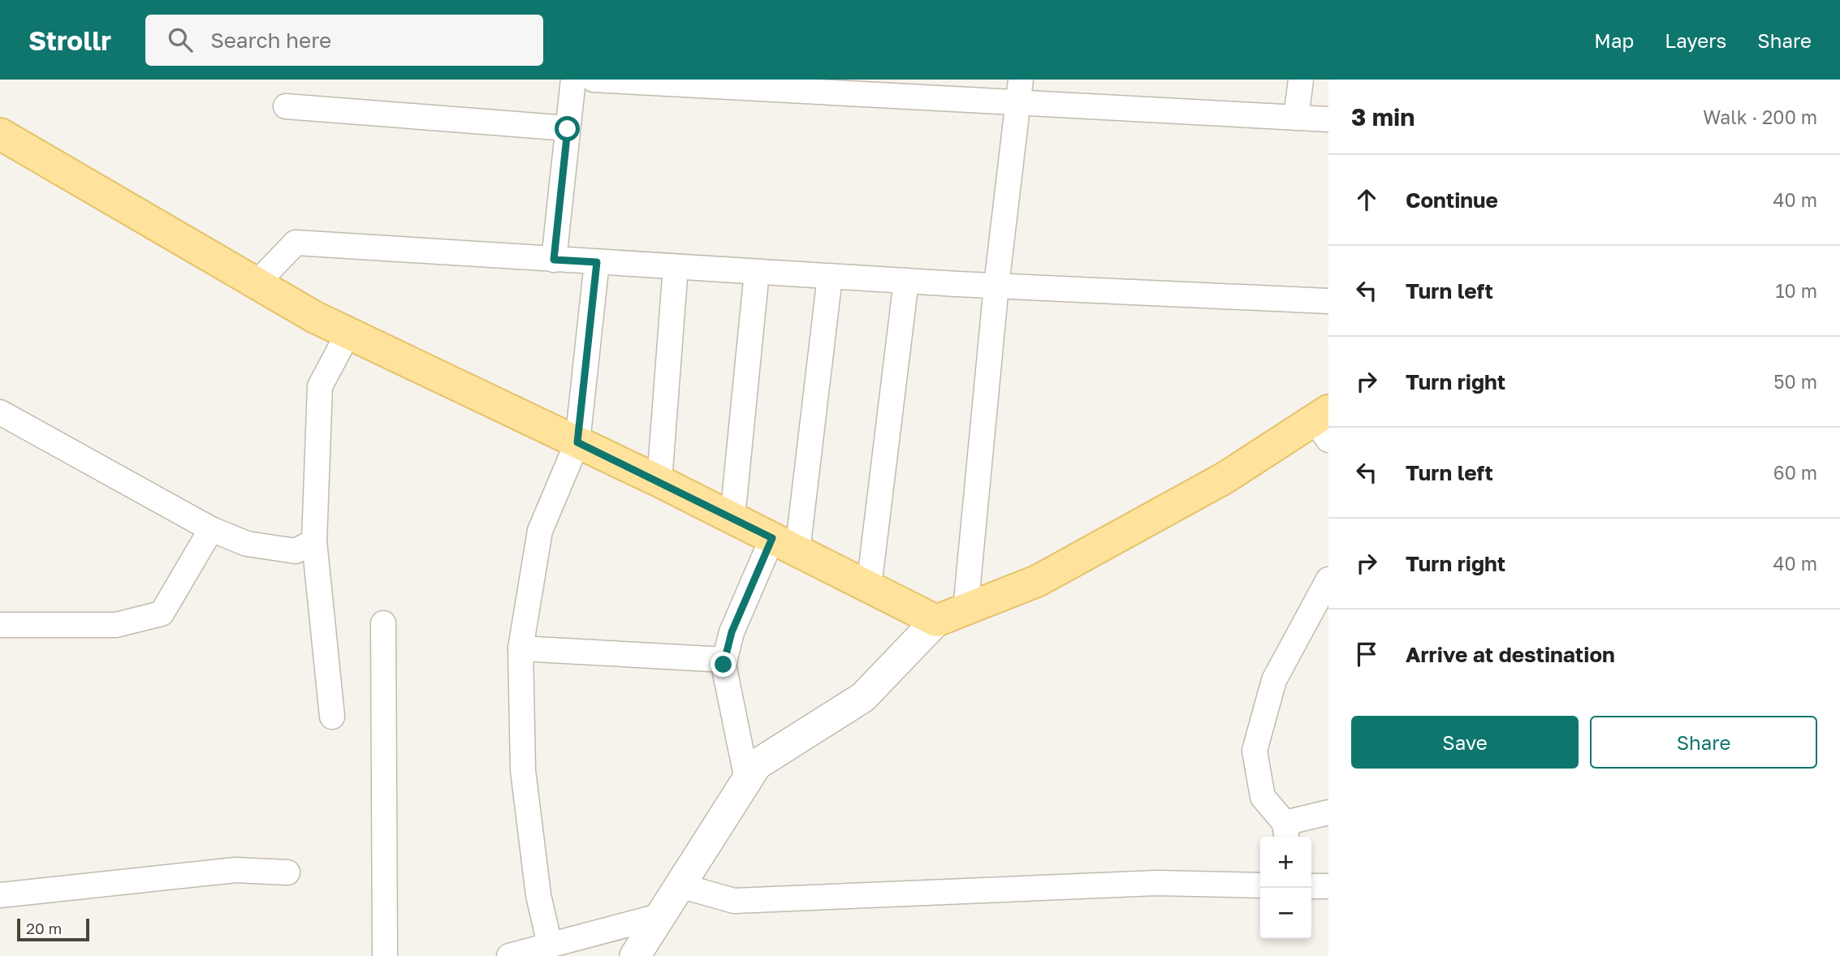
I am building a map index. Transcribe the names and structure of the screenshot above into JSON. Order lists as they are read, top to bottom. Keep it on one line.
{"scale_bar":"20 m","page":{"header":"Strollr","search":"Search here","nav":["Map","Layers","Share"],"heading":["3 min","Walk · 200 m"],"list":[["Continue","40 m"],["Turn left","10 m"],["Turn right","50 m"],["Turn left","60 m"],["Turn right","40 m"],"Arrive at destination"],"buttons":["Save","Share"],"map_buttons":["+","−"],"scale":"20 m"}}
